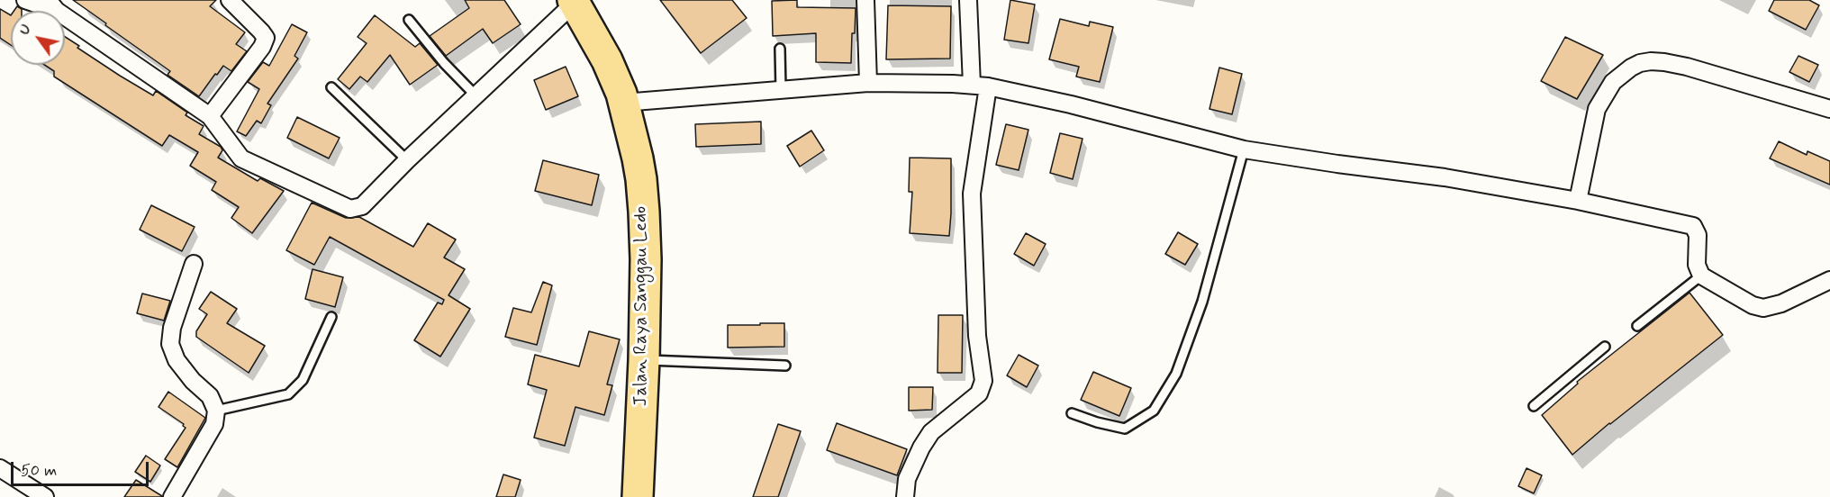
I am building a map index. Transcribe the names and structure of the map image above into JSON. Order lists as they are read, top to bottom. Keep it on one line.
{"streets":{"highway":["Jalan Raya Sanggau Ledo"]},"scale_bar":"50 m","north":"top left"}
